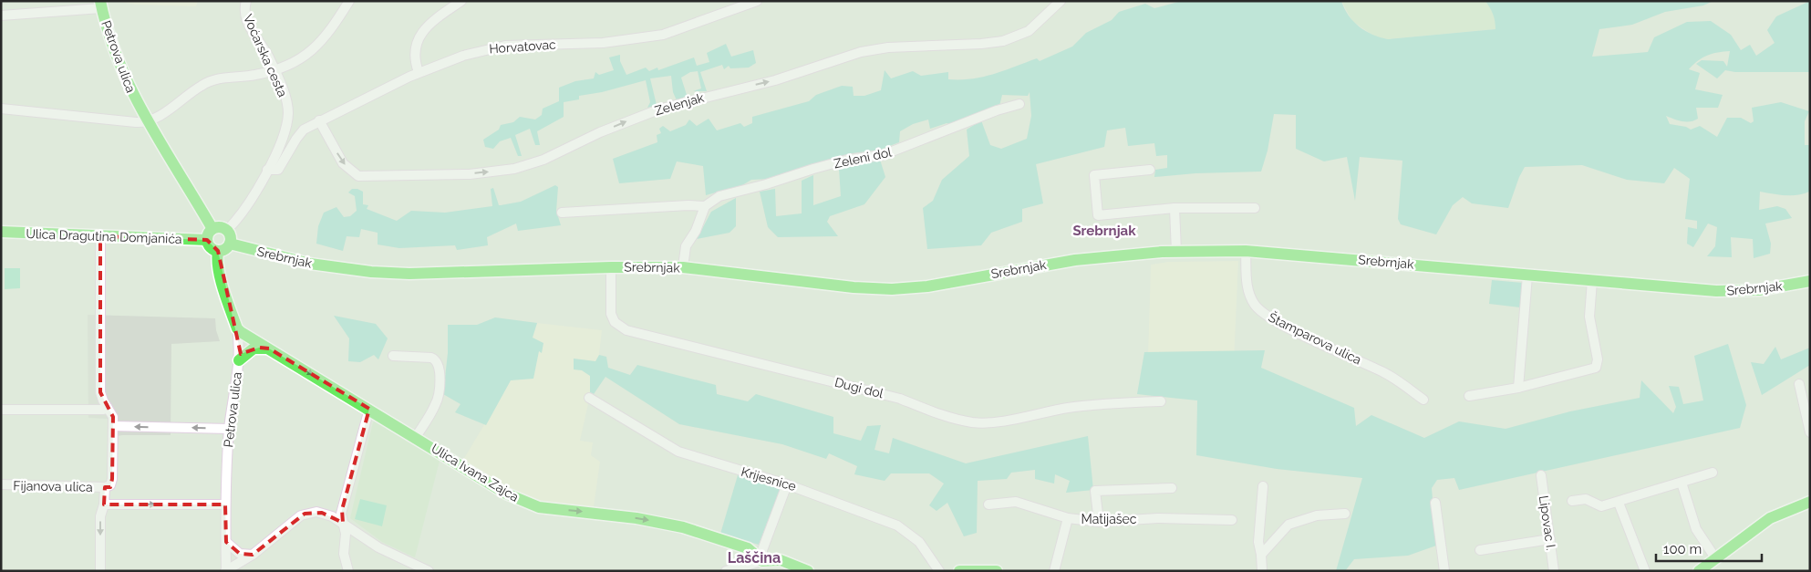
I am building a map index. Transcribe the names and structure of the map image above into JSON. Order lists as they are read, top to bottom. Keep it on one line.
{"streets":{"main road":["Petrova ulica","Ulica Dragutina Domjanića","Srebrnjak","Ulica Ivana Zajca"],"street":["Horvatovac","Voćarska cesta","Zelenjak","Zeleni dol","Štamparova ulica","Dugi dol","Krijesnice","Fijanova ulica","Matijašec","Lipovac I."]},"crossings":[["Horvatovac","Voćarska cesta"],["Horvatovac","Zelenjak"],["Voćarska cesta","Petrova ulica"],["Voćarska cesta","Ulica Dragutina Domjanića"],["Voćarska cesta","Srebrnjak"],["Petrova ulica","Ulica Dragutina Domjanića"],["Petrova ulica","Srebrnjak"],["Petrova ulica","Ulica Ivana Zajca"],["Ulica Dragutina Domjanića","Srebrnjak"],["Srebrnjak","Štamparova ulica"],["Srebrnjak","Dugi dol"]],"one_way":["Zelenjak","Ulica Ivana Zajca"],"districts":["Srebrnjak","Laščina"],"scale_bar":"100 m"}
